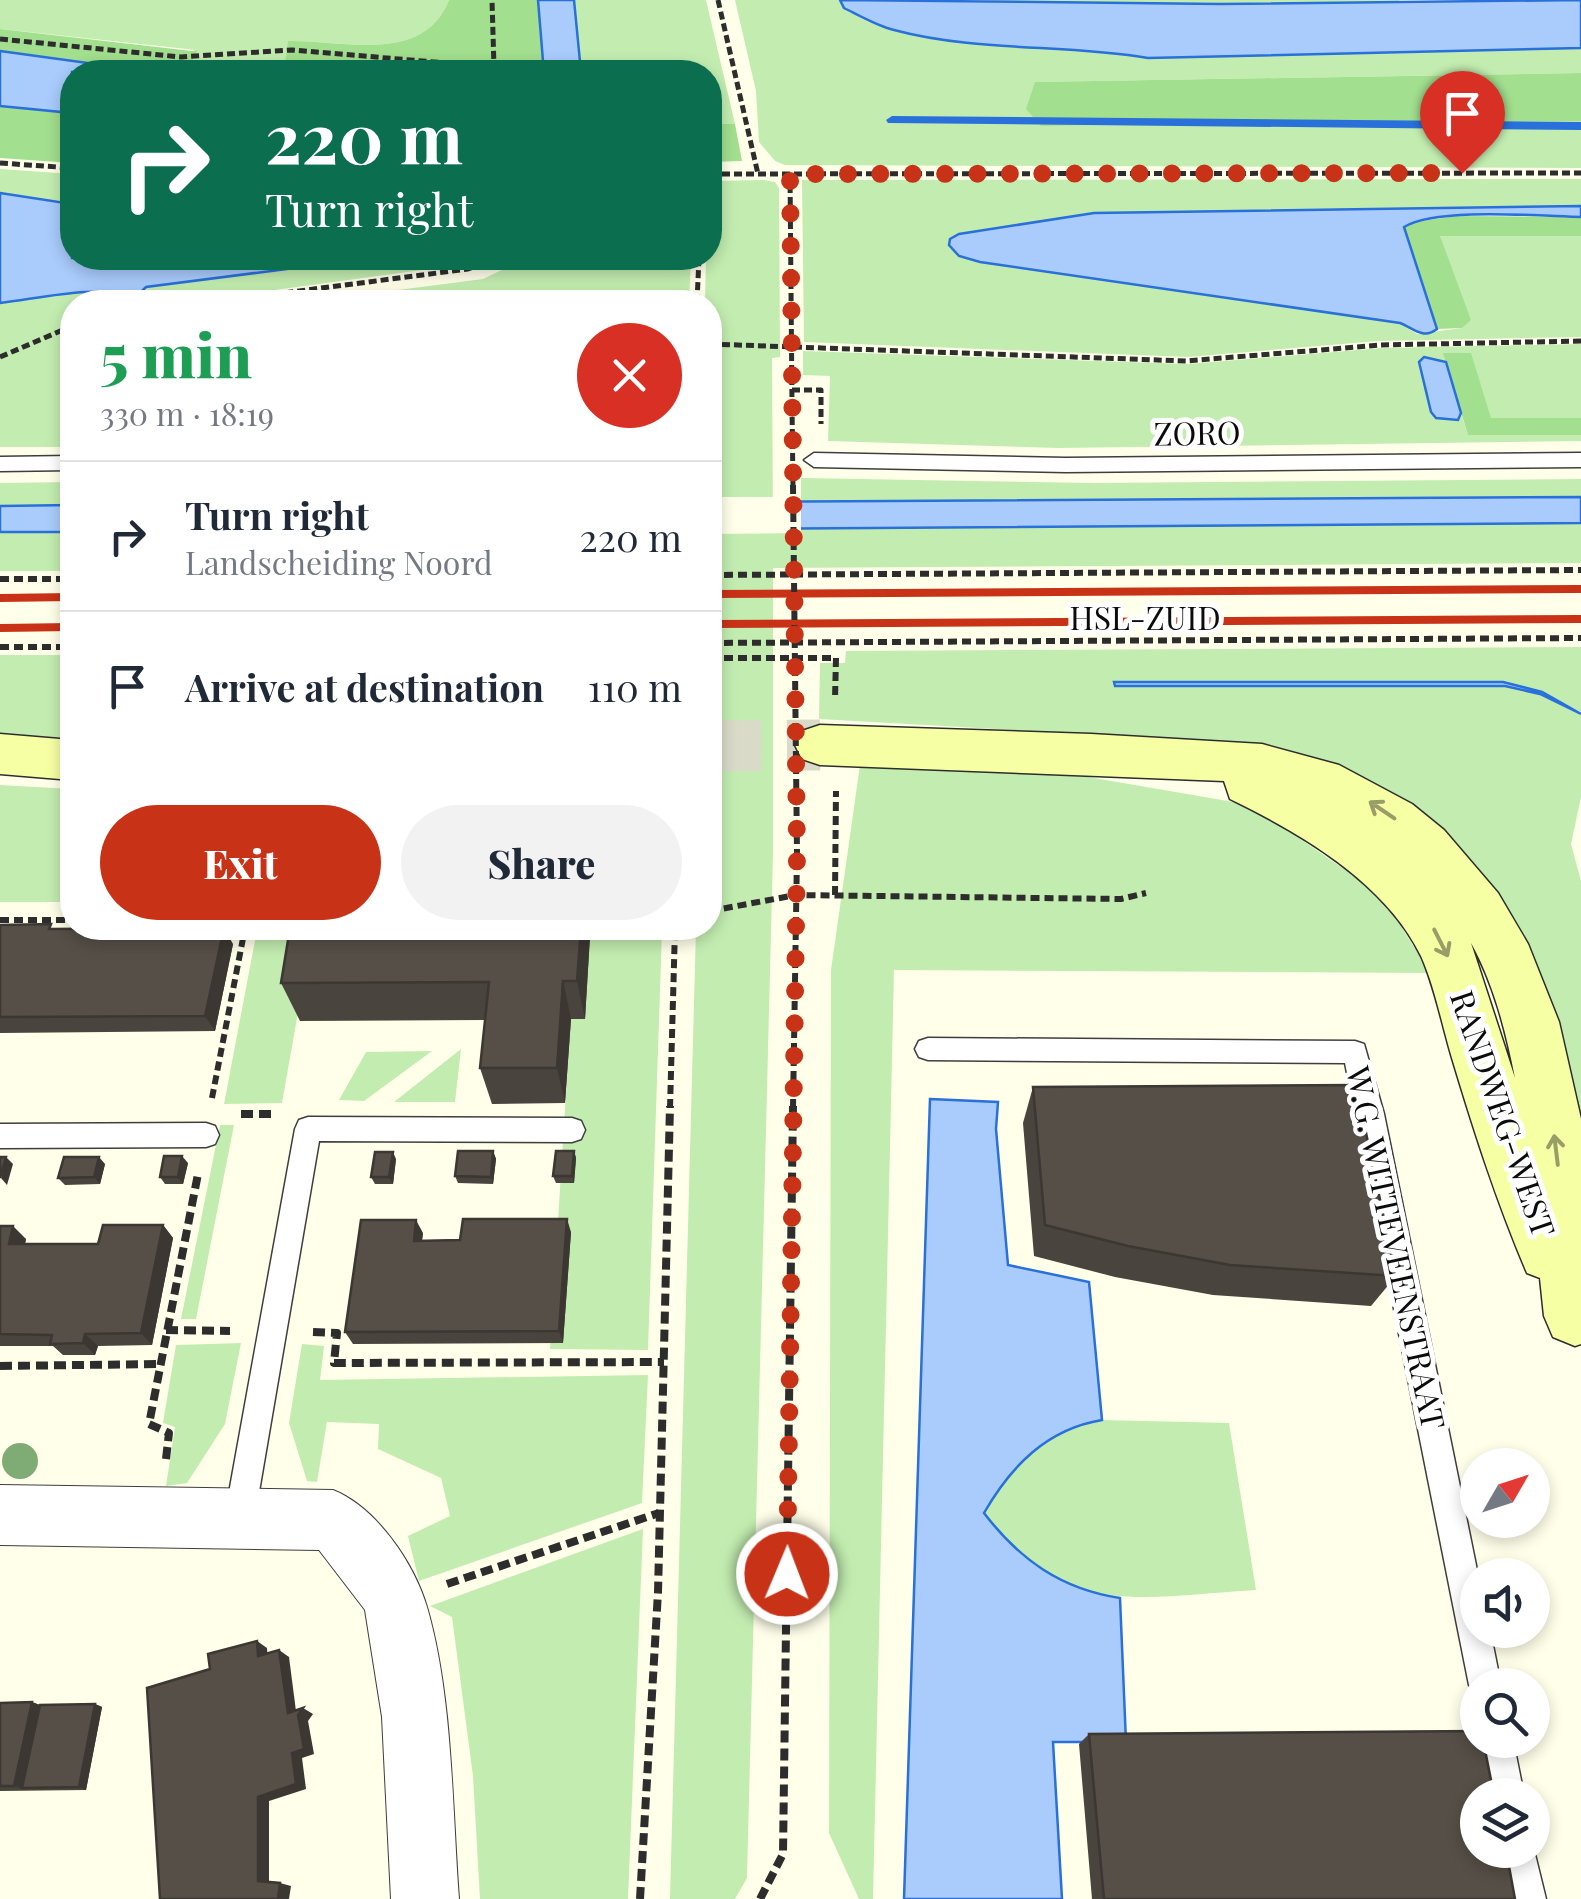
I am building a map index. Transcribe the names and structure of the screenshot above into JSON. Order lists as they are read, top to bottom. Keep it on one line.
{"streets":{"main road":["RANDWEG-WEST"],"lane":["ZORO","W.G. WITTEVEENSTRAAT"],"path":["HSL-ZUID"]},"north":"top right","page":{"turn":["220 m","Turn right"],"heading":["5 min","330 m · 18:19"],"list":[{"name":"Turn right","note":"Landscheiding Noord","value":"220 m"},{"name":"Arrive at destination","value":"110 m"}],"buttons":["Exit","Share"]}}
